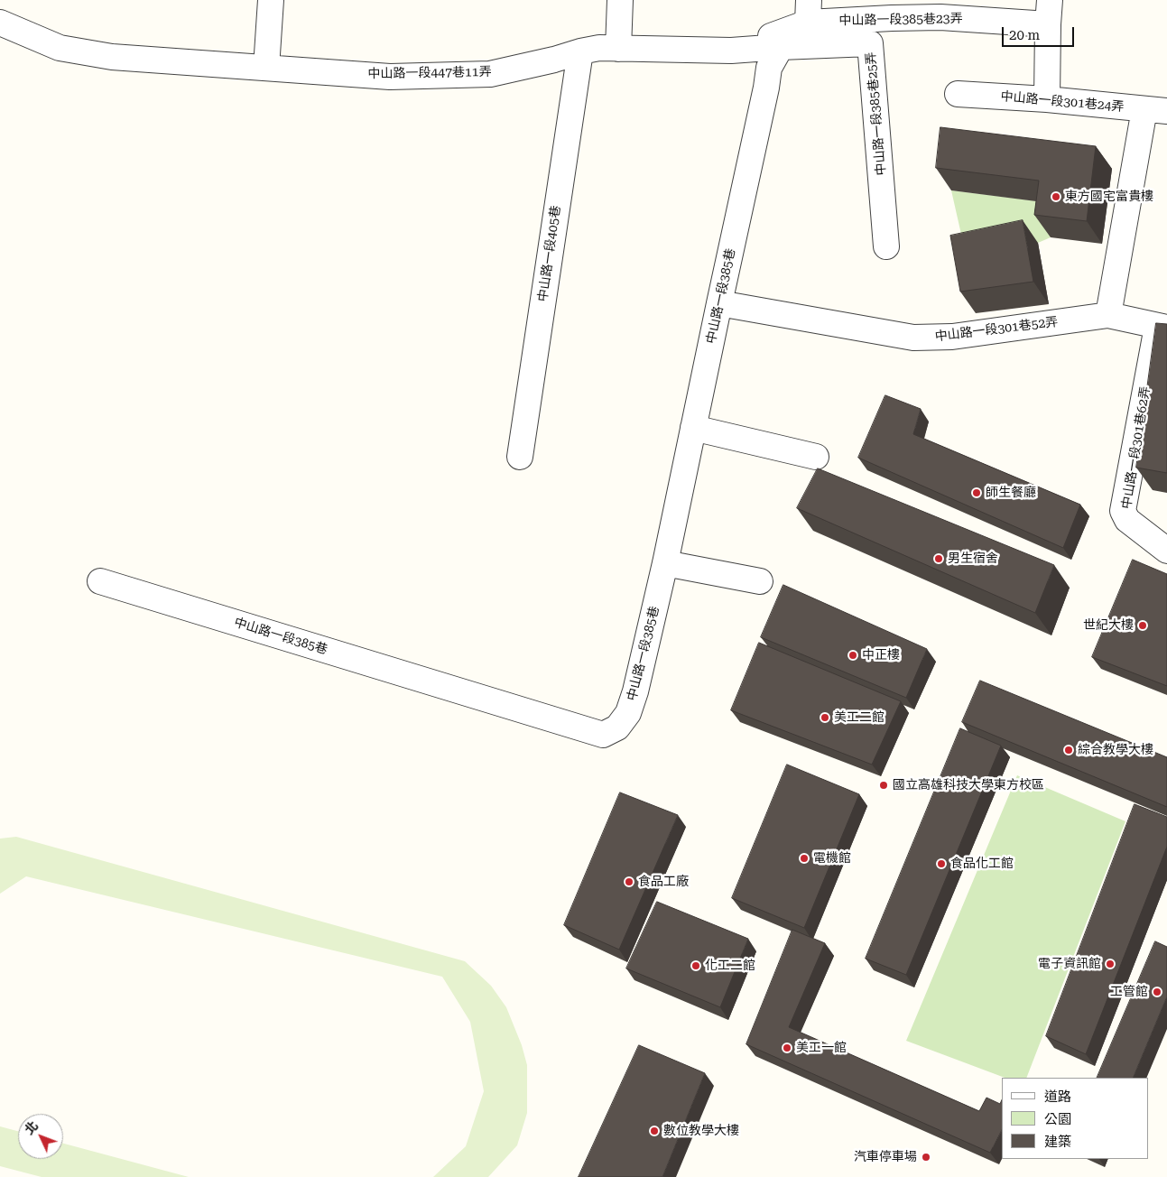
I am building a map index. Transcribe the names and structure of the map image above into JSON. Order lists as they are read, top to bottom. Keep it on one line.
{"streets":{"lane":["中山路一段385巷23弄","中山路一段447巷11弄","中山路一段301巷24弄","中山路一段385巷25弄","中山路一段405巷","中山路一段385巷","中山路一段301巷52弄","中山路一段301巷62弄"]},"crossings":[["中山路一段447巷11弄","中山路一段385巷25弄"],["中山路一段447巷11弄","中山路一段405巷"],["中山路一段447巷11弄","中山路一段385巷"],["中山路一段385巷25弄","中山路一段385巷"],["中山路一段385巷","中山路一段301巷52弄"],["中山路一段301巷52弄","中山路一段301巷62弄"]],"places":["東方國宅富貴樓","師生餐廳","男生宿舍","世紀大樓","中正樓","美工二館","綜合教學大樓","國立高雄科技大學東方校區","電機館","食品化工館","食品工廠","電子資訊館","化工二館","工管館","美工一館","數位教學大樓","汽車停車場"],"legend":["道路","公園","建築"],"scale_bar":"20 m","north":"top left"}
